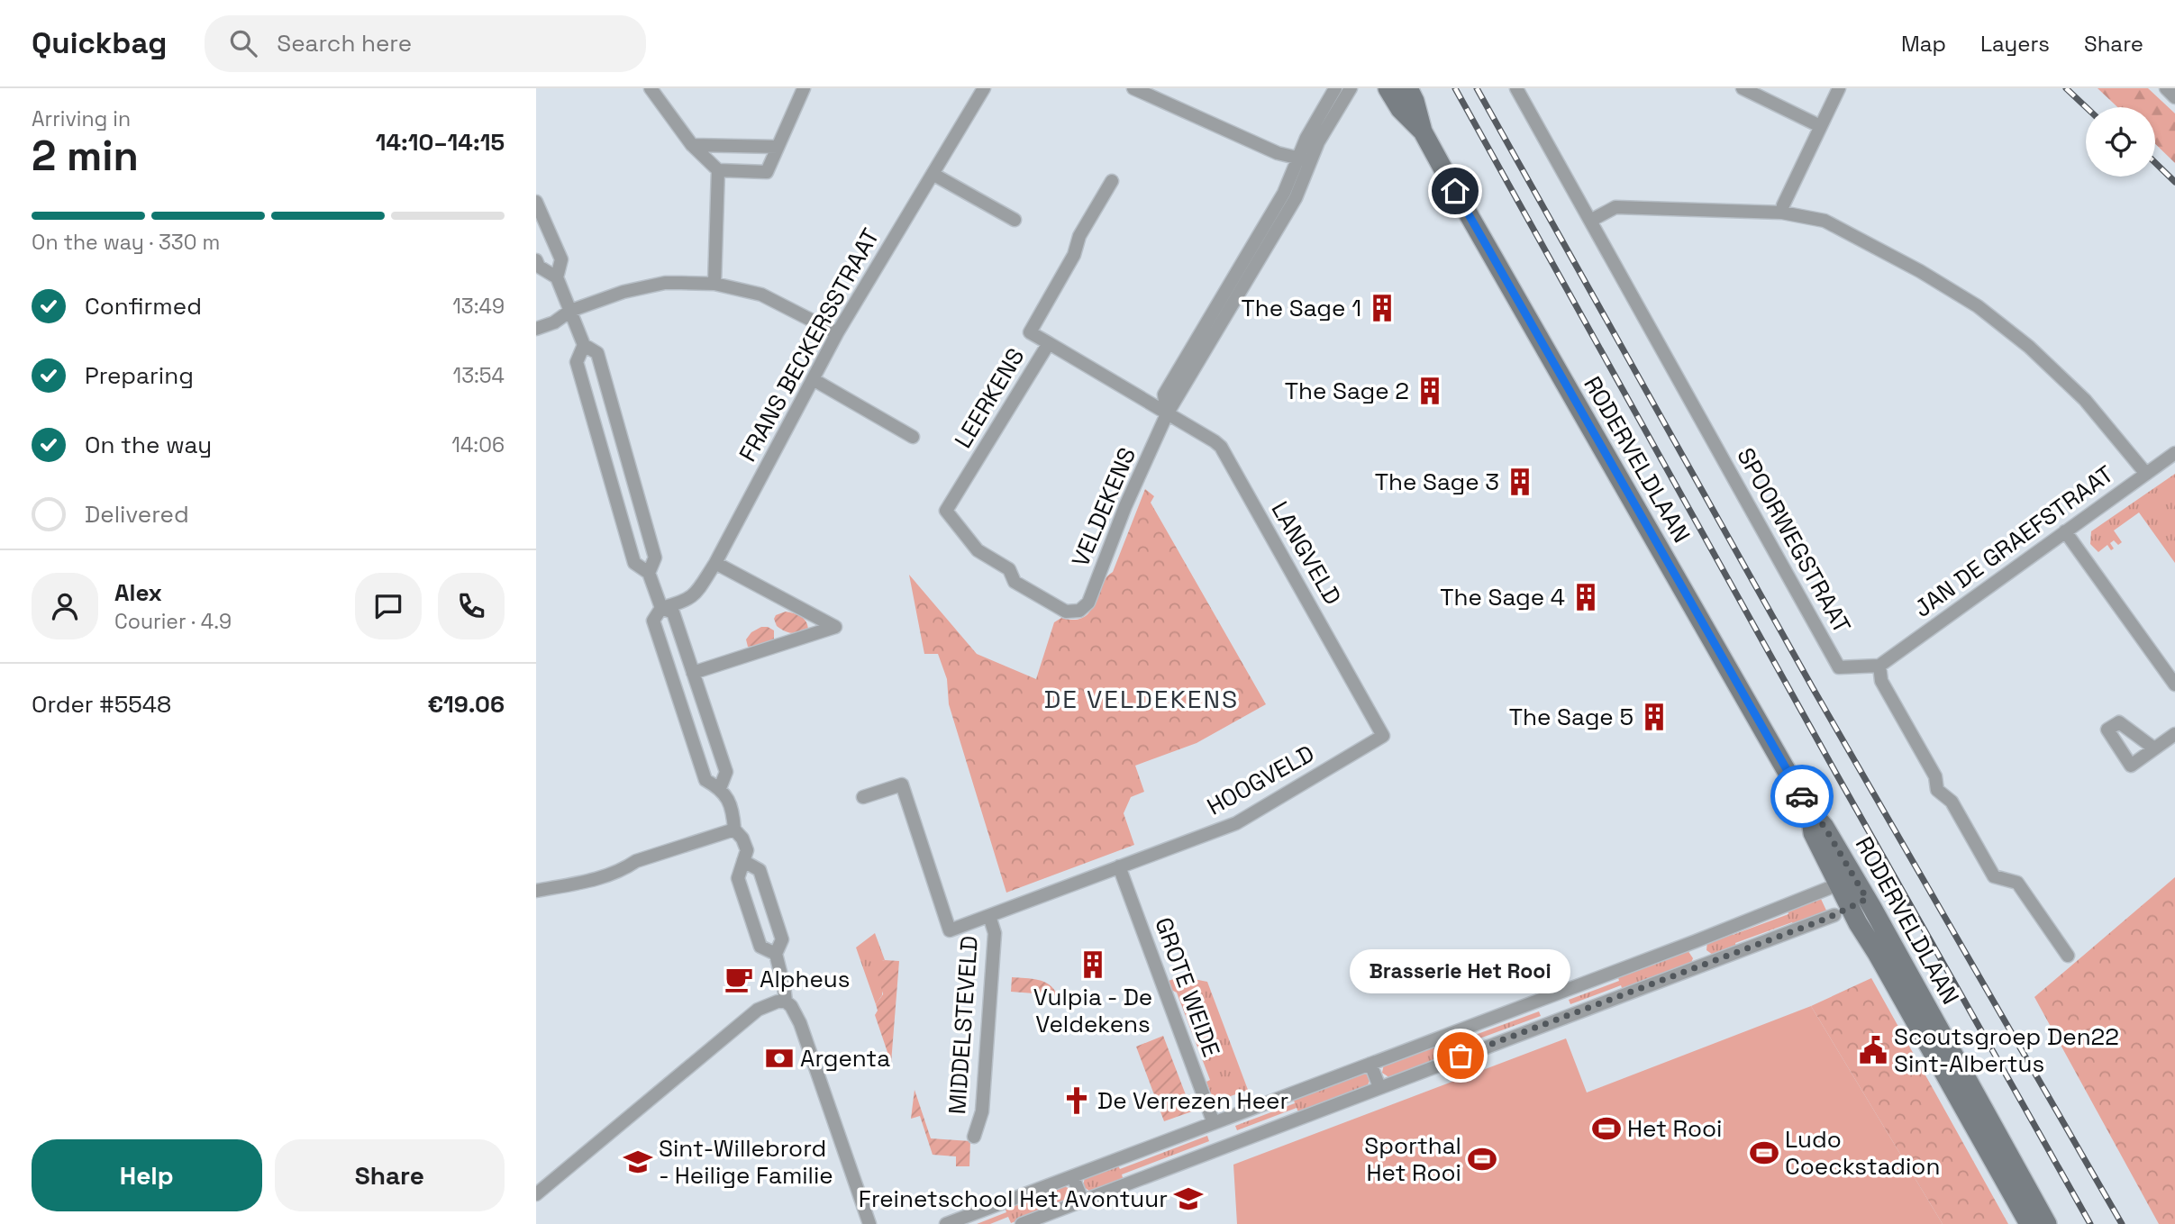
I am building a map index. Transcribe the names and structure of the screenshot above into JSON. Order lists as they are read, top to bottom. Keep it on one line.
{"streets":{"street":["FRANS BECKERSSTRAAT","LEERKENS","RODERVELDLAAN","VELDEKENS","SPOORWEGSTRAAT","JAN DE GRAEFSTRAAT","LANGVELD","HOOGVELD","GROTE WEIDE","MIDDELSTEVELD"]},"crossings":[["LEERKENS","VELDEKENS"],["LEERKENS","LANGVELD"],["VELDEKENS","LANGVELD"],["SPOORWEGSTRAAT","JAN DE GRAEFSTRAAT"],["LANGVELD","HOOGVELD"],["HOOGVELD","GROTE WEIDE"],["HOOGVELD","MIDDELSTEVELD"]],"districts":["DE VELDEKENS"],"places":{"building":["The Sage 1","The Sage 2","The Sage 3","The Sage 4","The Sage 5","Vulpia - De Veldekens"],"cafe":["Alpheus"],"public building":["Scoutsgroep Den22 Sint-Albertus"],"other":["Brasserie Het Rooi"],"bank":["Argenta"],"church":["De Verrezen Heer"],"sports":["Het Rooi","Ludo Coeckstadion","Sporthal Het Rooi"],"school or university":["Sint-Willebrord - Heilige Familie","Freinetschool Het Avontuur"]},"page":{"header":"Quickbag","search":"Search here","nav":["Map","Layers","Share"],"heading":["2 min","Arriving in","14:10–14:15"],"panel":["Alex","Courier · 4.9","Order #5548","€19.06"],"bar":"On the way · 330 m","list":[["Confirmed","13:49"],["Preparing","13:54"],["On the way","14:06"],"Delivered"],"bubble":"Brasserie Het Rooi","buttons":["Help","Share"]}}
